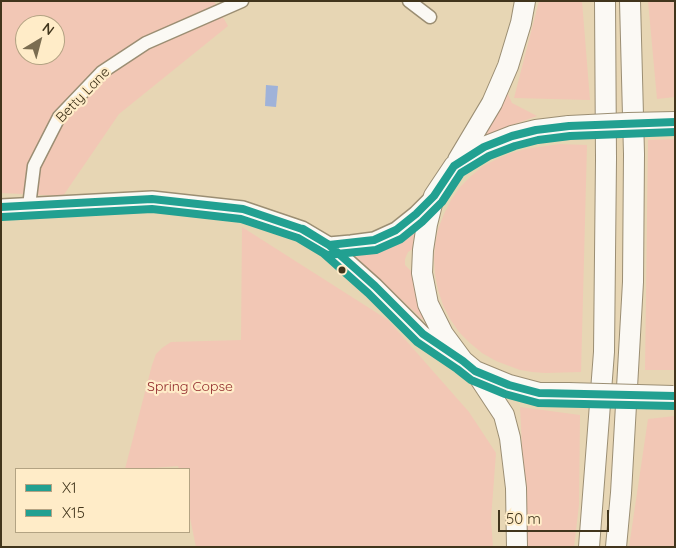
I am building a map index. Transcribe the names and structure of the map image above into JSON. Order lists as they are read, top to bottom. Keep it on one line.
{"streets":{"street":["Betty Lane"]},"parks":["Spring Copse"],"lines":["transit line X1","transit line X15"],"legend":["X1","X15"],"scale_bar":"50 m","north":"top right"}
